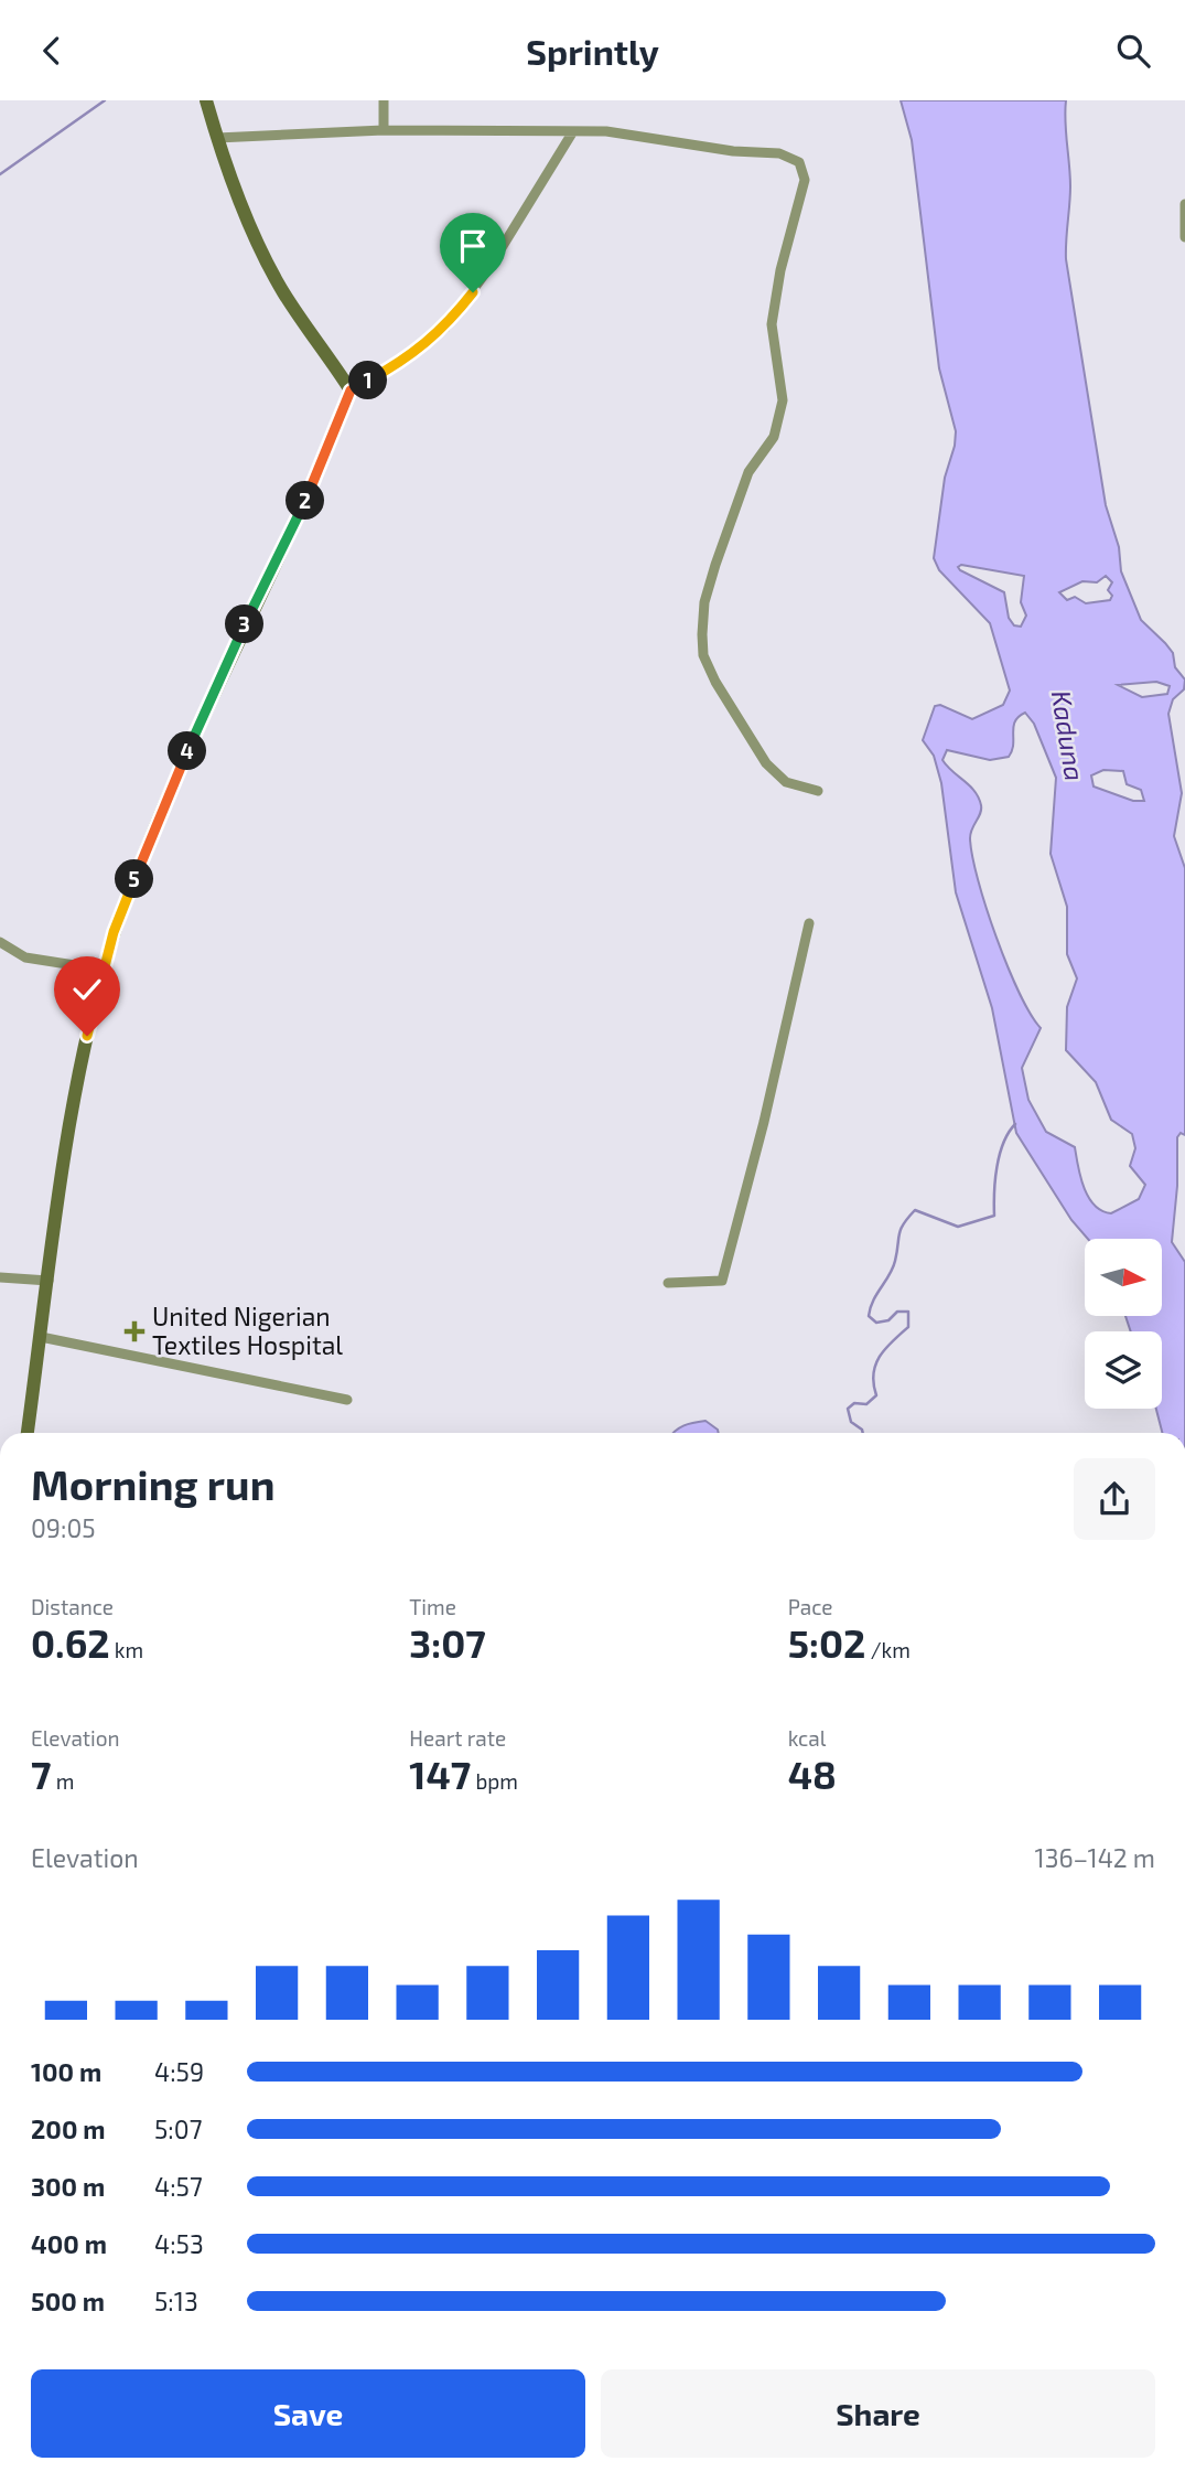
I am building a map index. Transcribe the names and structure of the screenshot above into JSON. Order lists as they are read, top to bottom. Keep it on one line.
{"water":["Kaduna"],"places":{"health":["United Nigerian Textiles Hospital"]},"north":"right","page":{"header":"Sprintly","pins":["1","2","3","4","5"],"heading":["Morning run","09:05"],"stats":[["Distance","0.62 km"],["Time","3:07"],["Pace","5:02 /km"],["Elevation","7 m"],["Heart rate","147 bpm"],["kcal","48"]],"chart":["Elevation","136–142 m"],"list":[{"name":"100 m","note":"4:59"},{"name":"200 m","note":"5:07"},{"name":"300 m","note":"4:57"},{"name":"400 m","note":"4:53"},{"name":"500 m","note":"5:13"}],"buttons":["Save","Share"]}}
